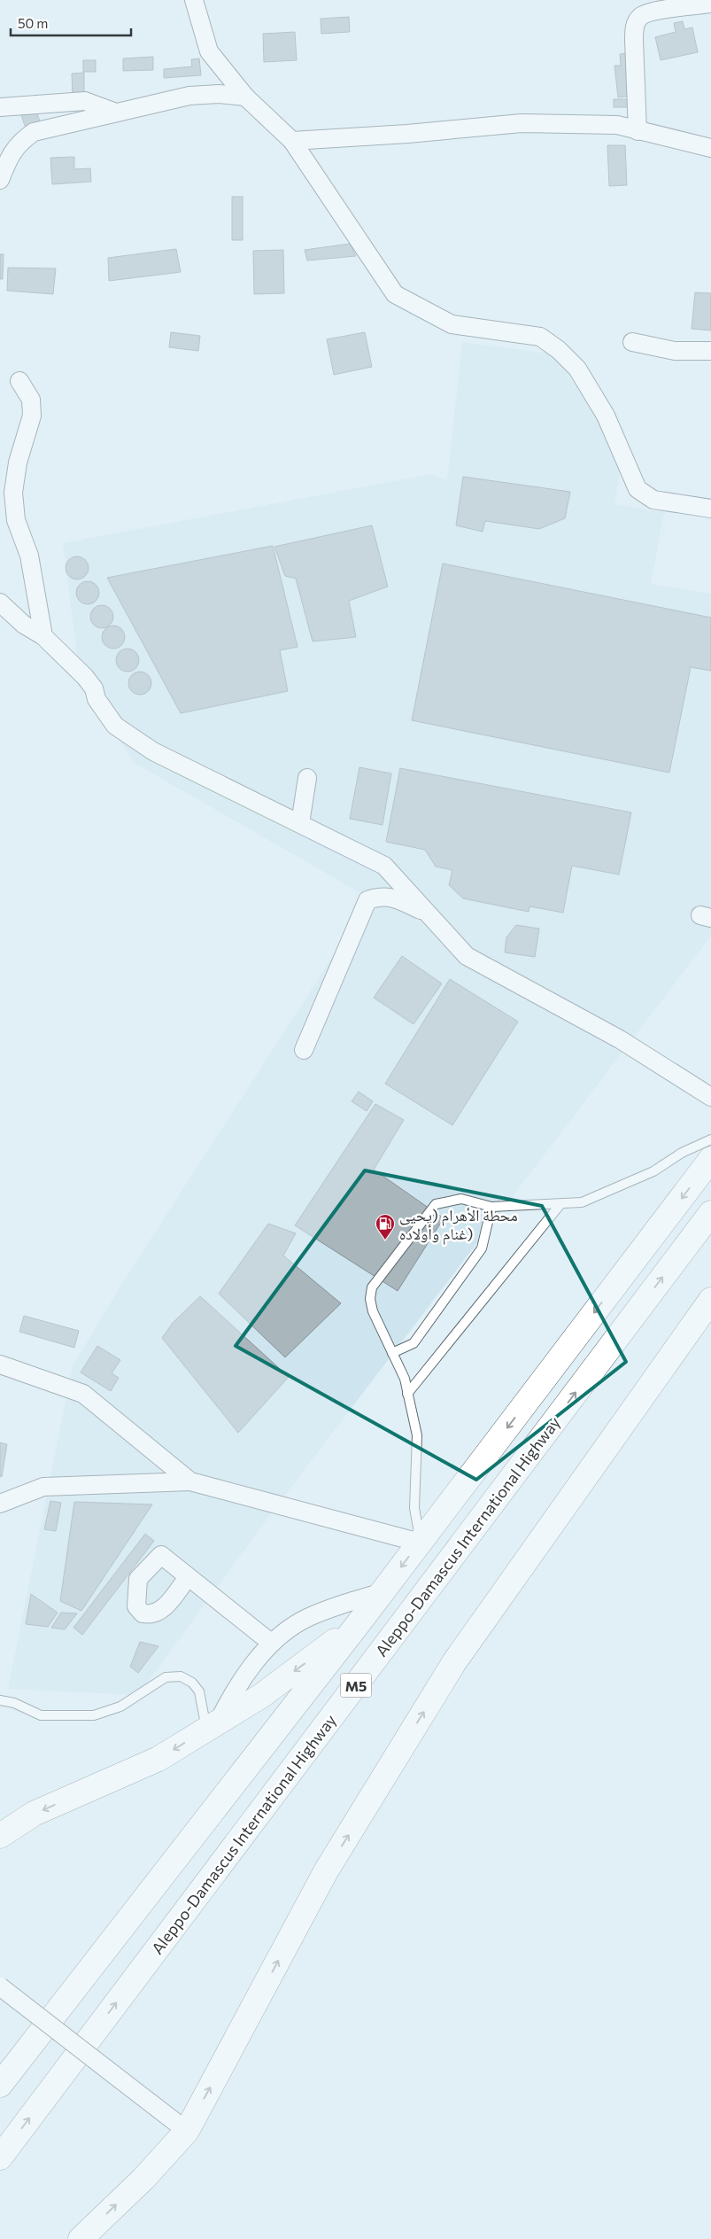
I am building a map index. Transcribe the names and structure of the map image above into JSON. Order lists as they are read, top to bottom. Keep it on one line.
{"streets":{"highway":["Aleppo-Damascus International Highway","M5"]},"places":{"fuel station":["محطة الأهرام (يحيى غنام وأولاده)"]},"scale_bar":"50 m"}
